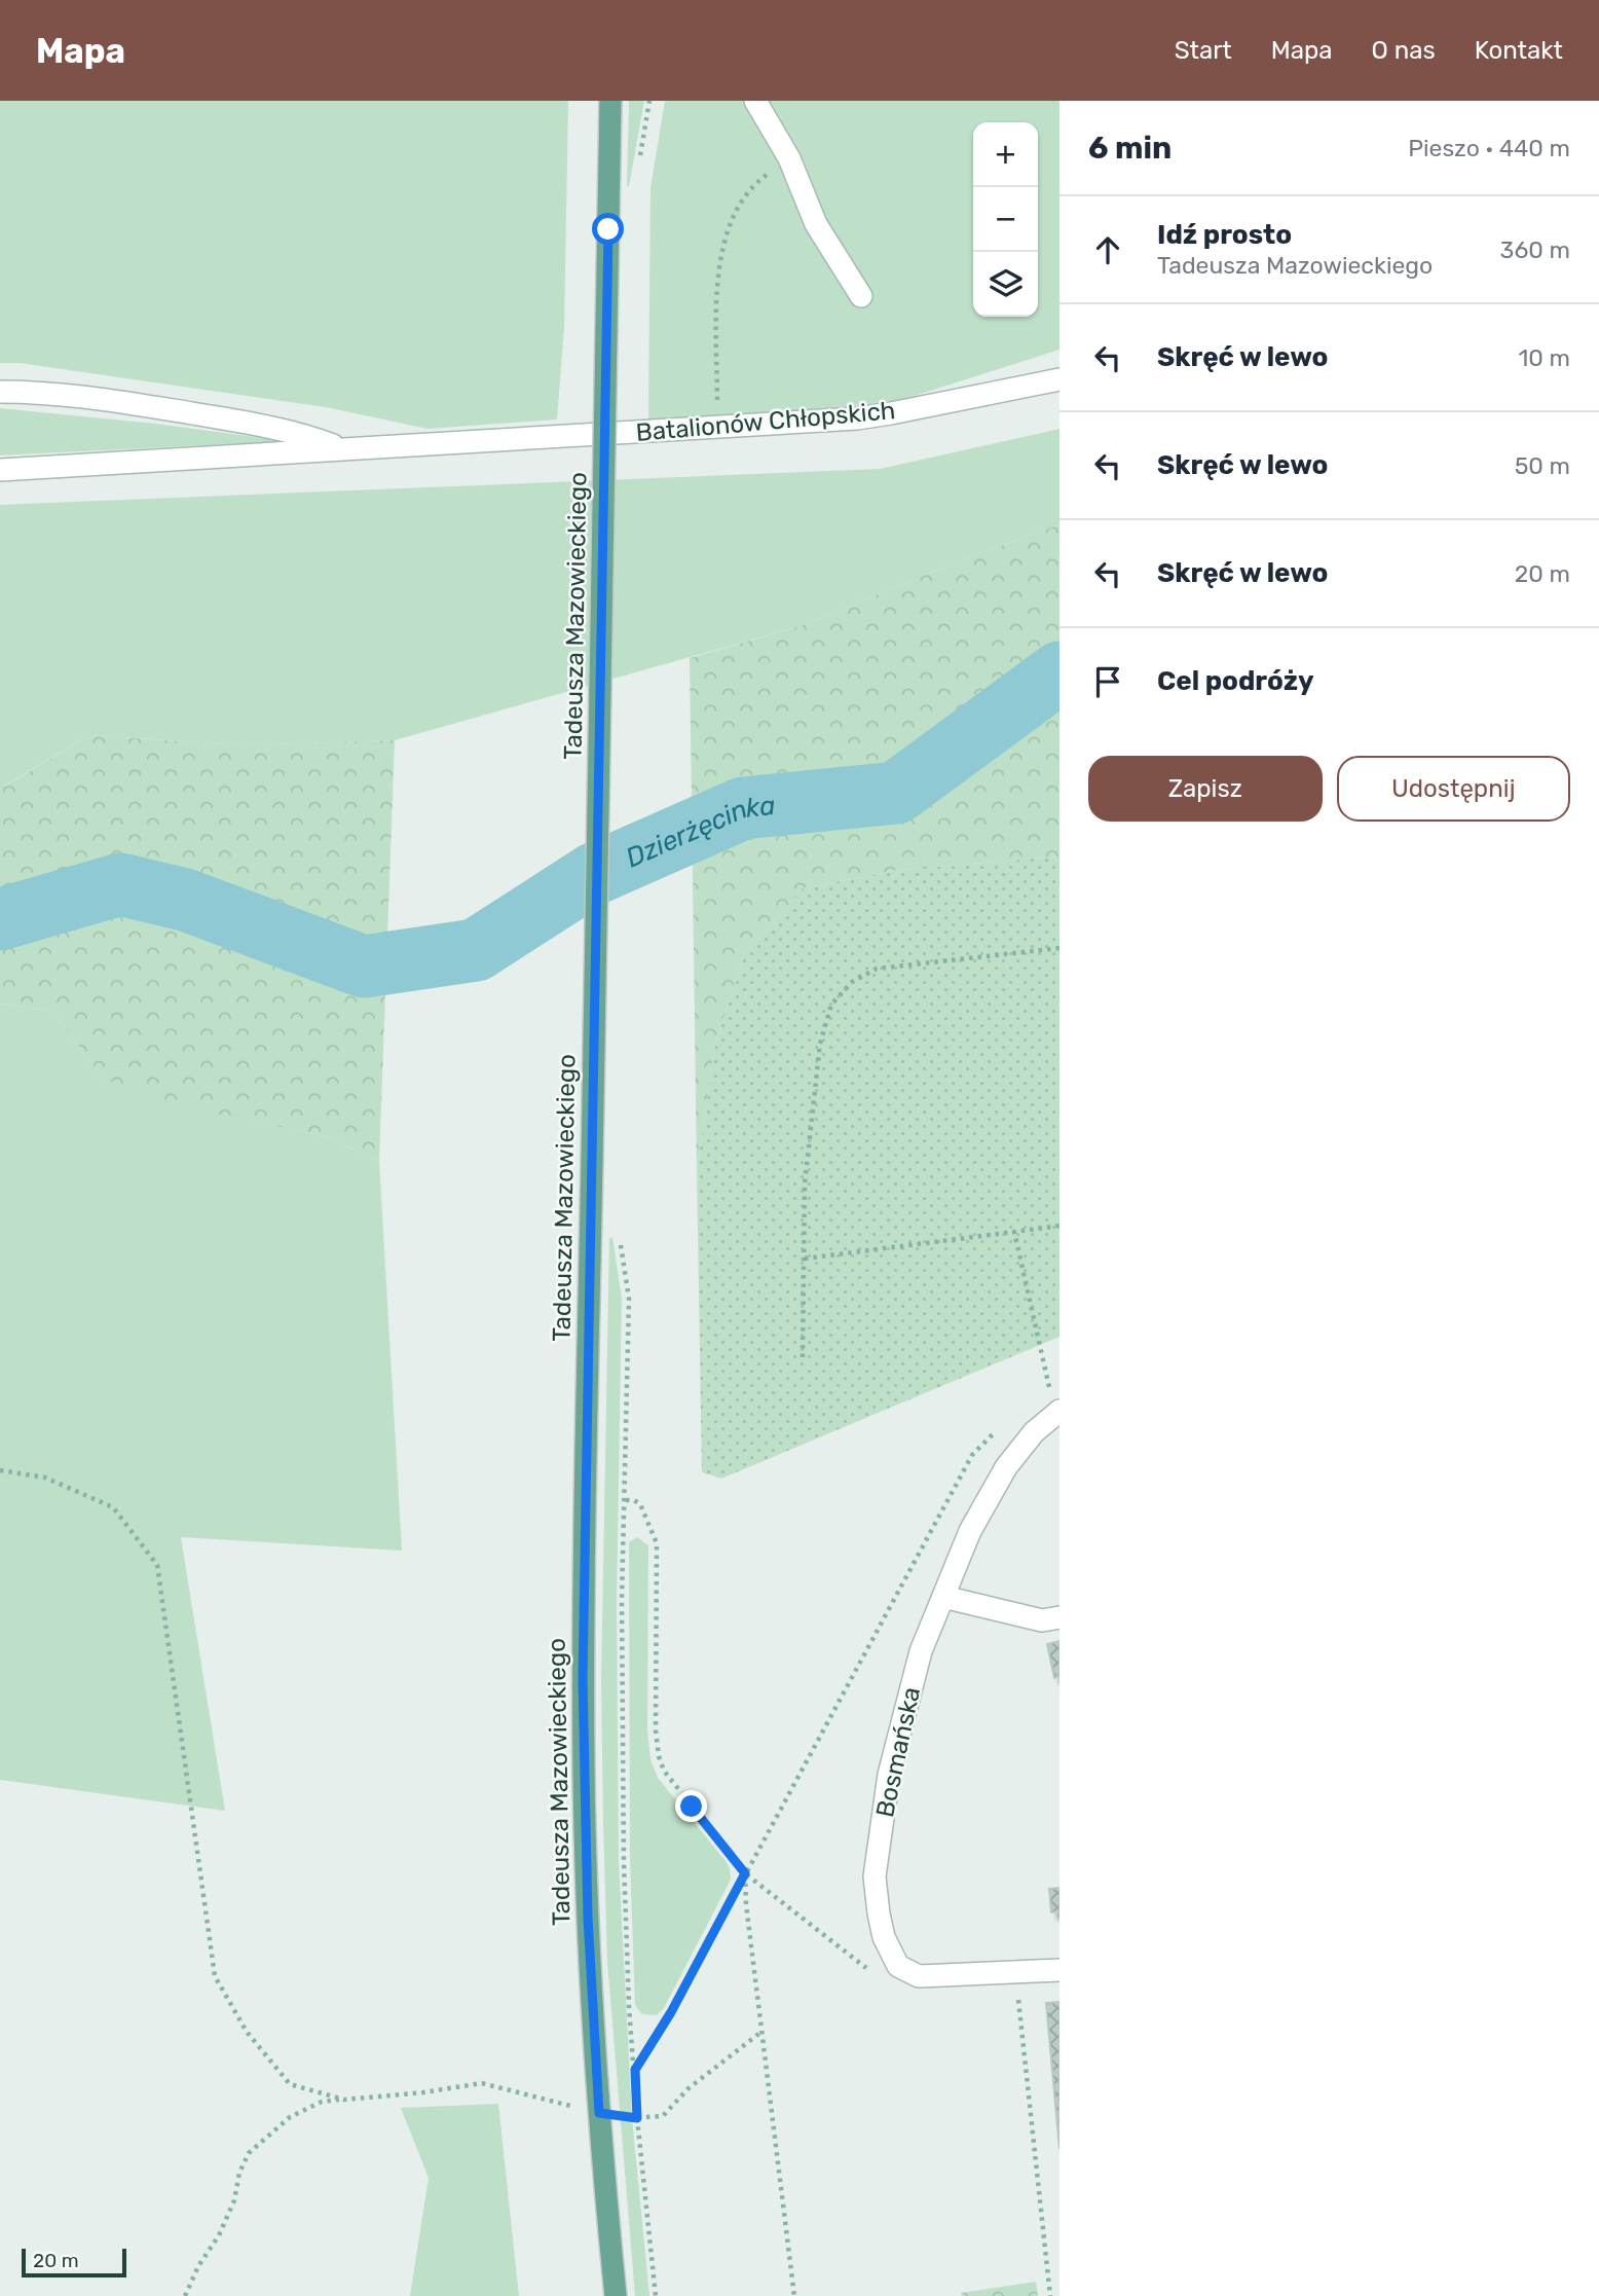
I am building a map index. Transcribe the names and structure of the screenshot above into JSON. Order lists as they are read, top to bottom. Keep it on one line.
{"streets":{"main road":["Tadeusza Mazowieckiego"],"street":["Batalionów Chłopskich","Bosmańska"]},"water":["Dzierżęcinka"],"scale_bar":"20 m","page":{"header":"Mapa","nav":["Start","Mapa","O nas","Kontakt"],"heading":["6 min","Pieszo · 440 m"],"map_buttons":["+","−"],"list":[["Idź prosto","Tadeusza Mazowieckiego","360 m"],["Skręć w lewo","10 m"],["Skręć w lewo","50 m"],["Skręć w lewo","20 m"],"Cel podróży"],"buttons":["Zapisz","Udostępnij"],"scale":"20 m"}}
